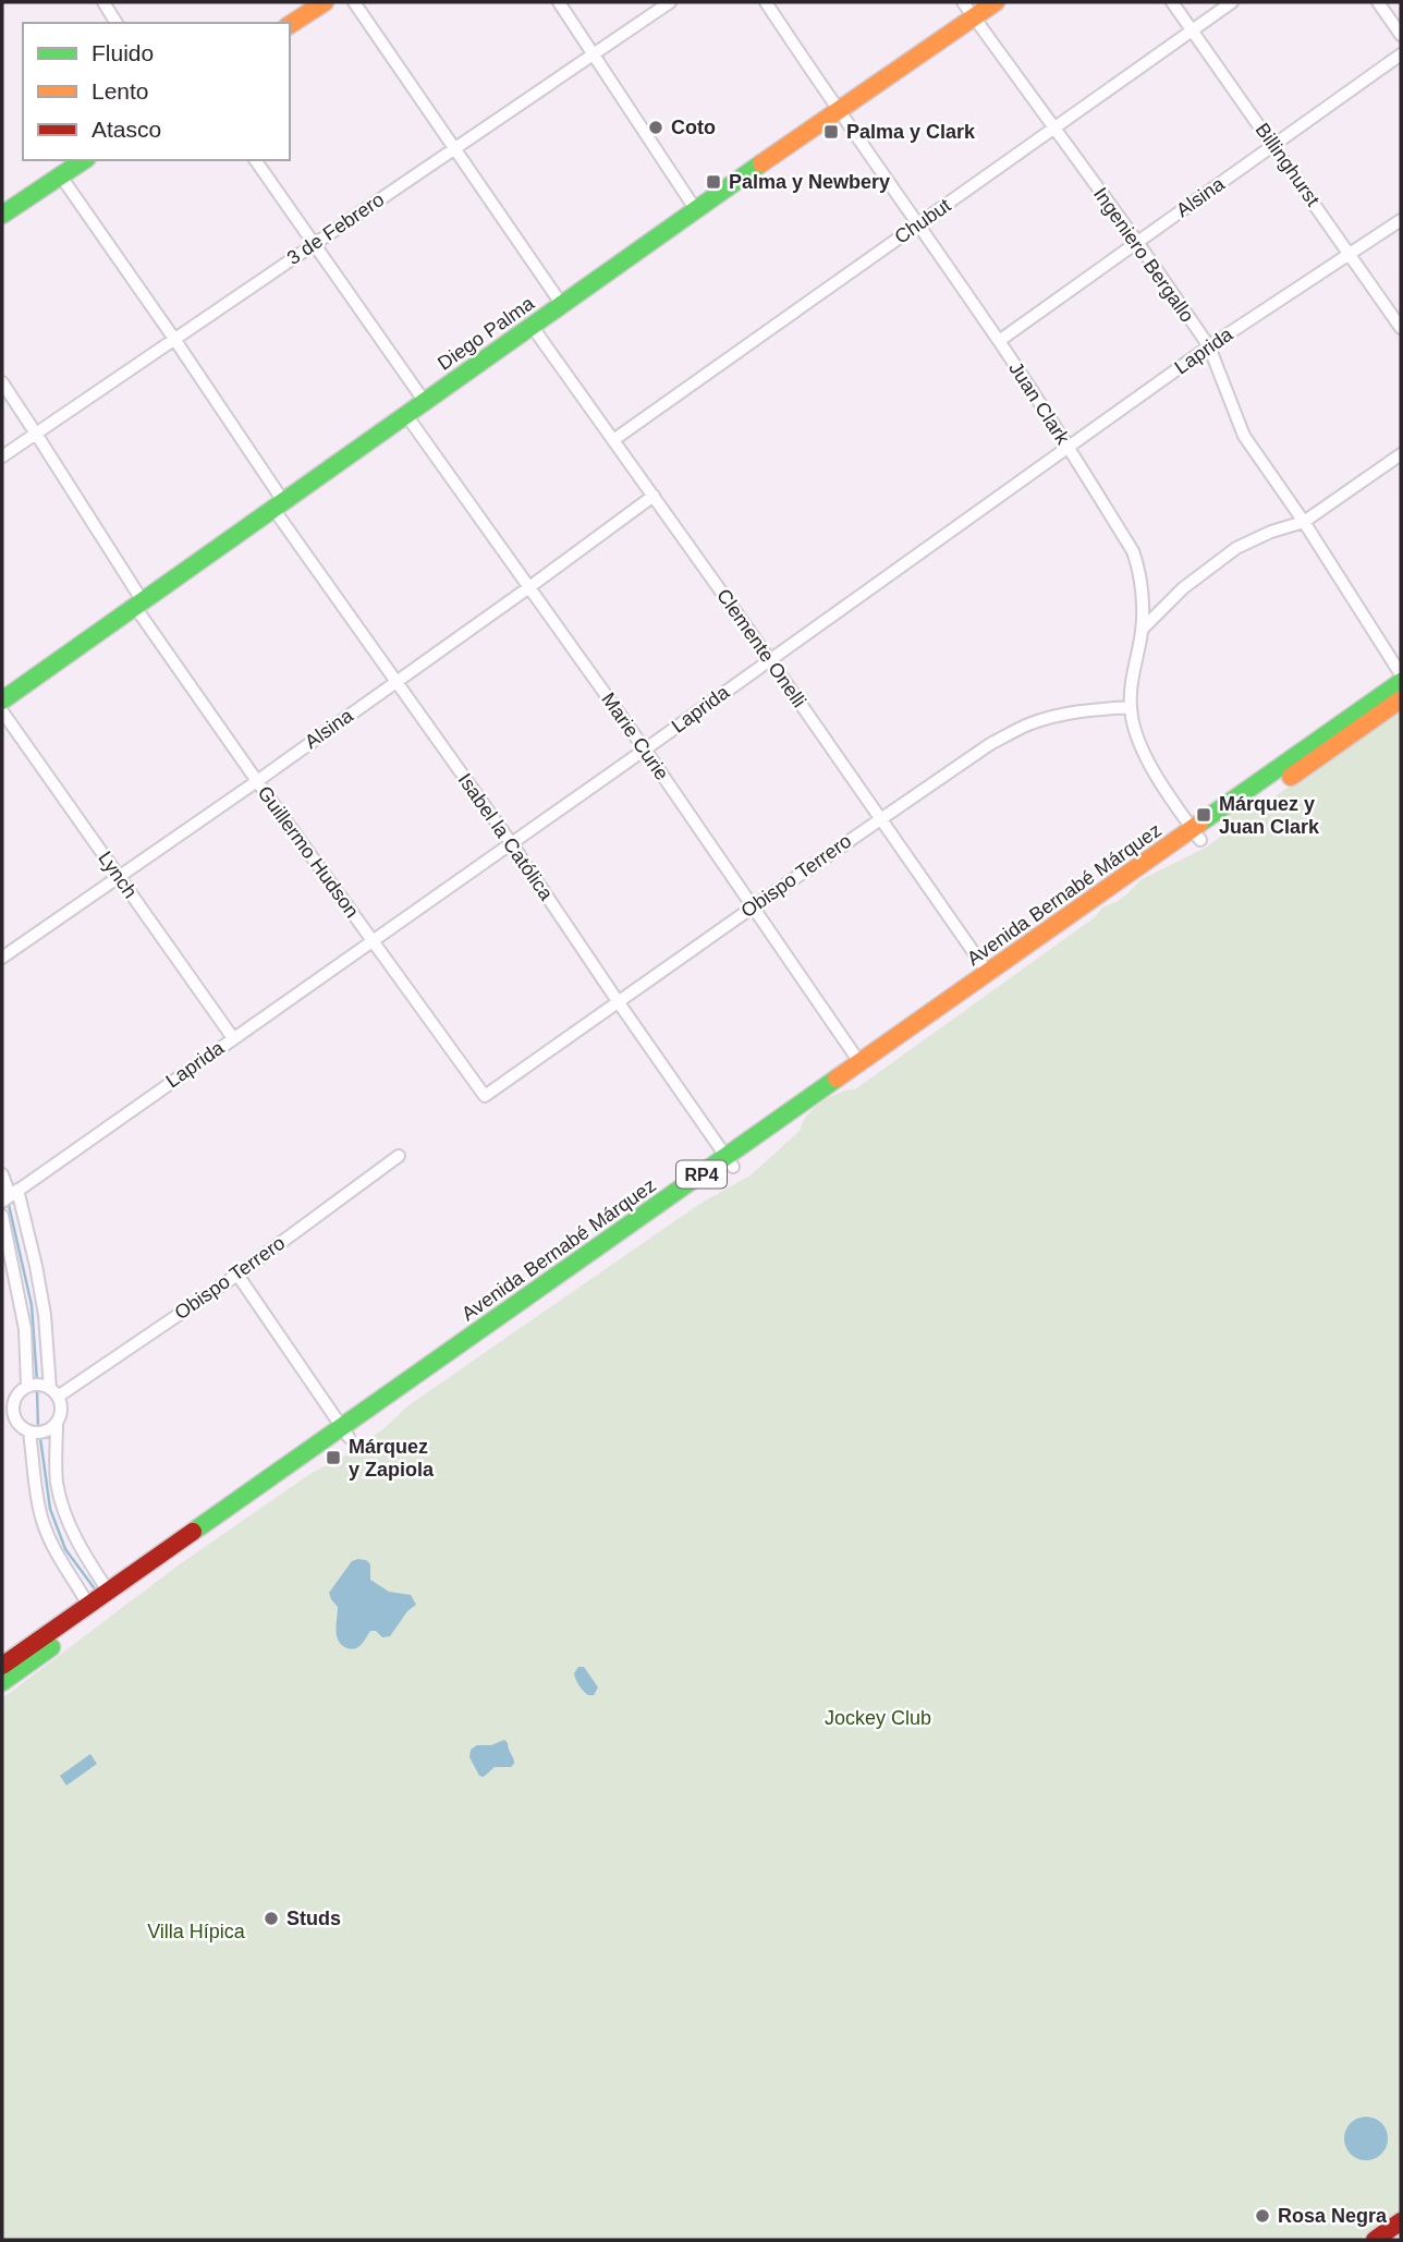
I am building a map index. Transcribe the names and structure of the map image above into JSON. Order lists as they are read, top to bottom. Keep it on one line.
{"streets":{"main road":["Diego Palma","Avenida Bernabé Márquez","RP4"],"street":["Billinghurst","Alsina","Chubut","3 de Febrero","Ingeniero Bergallo","Laprida","Juan Clark","Clemente Onelli","Marie Curie","Isabel la Católica","Guillermo Hudson","Lynch","Obispo Terrero"]},"crossings":[["Billinghurst","Alsina"],["Billinghurst","Chubut"],["Billinghurst","Laprida"],["Alsina","Ingeniero Bergallo"],["Alsina","Juan Clark"],["Alsina","Clemente Onelli"],["Alsina","Marie Curie"],["Alsina","Isabel la Católica"],["Alsina","Guillermo Hudson"],["Alsina","Lynch"],["Chubut","Ingeniero Bergallo"],["Chubut","Juan Clark"],["Chubut","Clemente Onelli"],["3 de Febrero","Isabel la Católica"],["3 de Febrero","Guillermo Hudson"],["Ingeniero Bergallo","Diego Palma"],["Ingeniero Bergallo","Laprida"],["Diego Palma","Juan Clark"],["Diego Palma","Clemente Onelli"],["Diego Palma","Marie Curie"],["Diego Palma","Isabel la Católica"],["Diego Palma","Guillermo Hudson"],["Laprida","Juan Clark"],["Laprida","Clemente Onelli"],["Laprida","Marie Curie"],["Laprida","Isabel la Católica"],["Laprida","Guillermo Hudson"],["Laprida","Lynch"],["Juan Clark","Obispo Terrero"],["Juan Clark","Avenida Bernabé Márquez"],["Clemente Onelli","Obispo Terrero"],["Clemente Onelli","Avenida Bernabé Márquez"],["Marie Curie","Obispo Terrero"],["Marie Curie","Avenida Bernabé Márquez"],["Isabel la Católica","Obispo Terrero"],["Isabel la Católica","Avenida Bernabé Márquez"],["Guillermo Hudson","Obispo Terrero"]],"parks":["Jockey Club","Villa Hípica"],"places":{"other":["Coto","Studs","Rosa Negra"],"transit":["Palma y Clark","Palma y Newbery","Márquez y Juan Clark","Márquez y Zapiola"]},"legend":["Fluido","Lento","Atasco"]}
